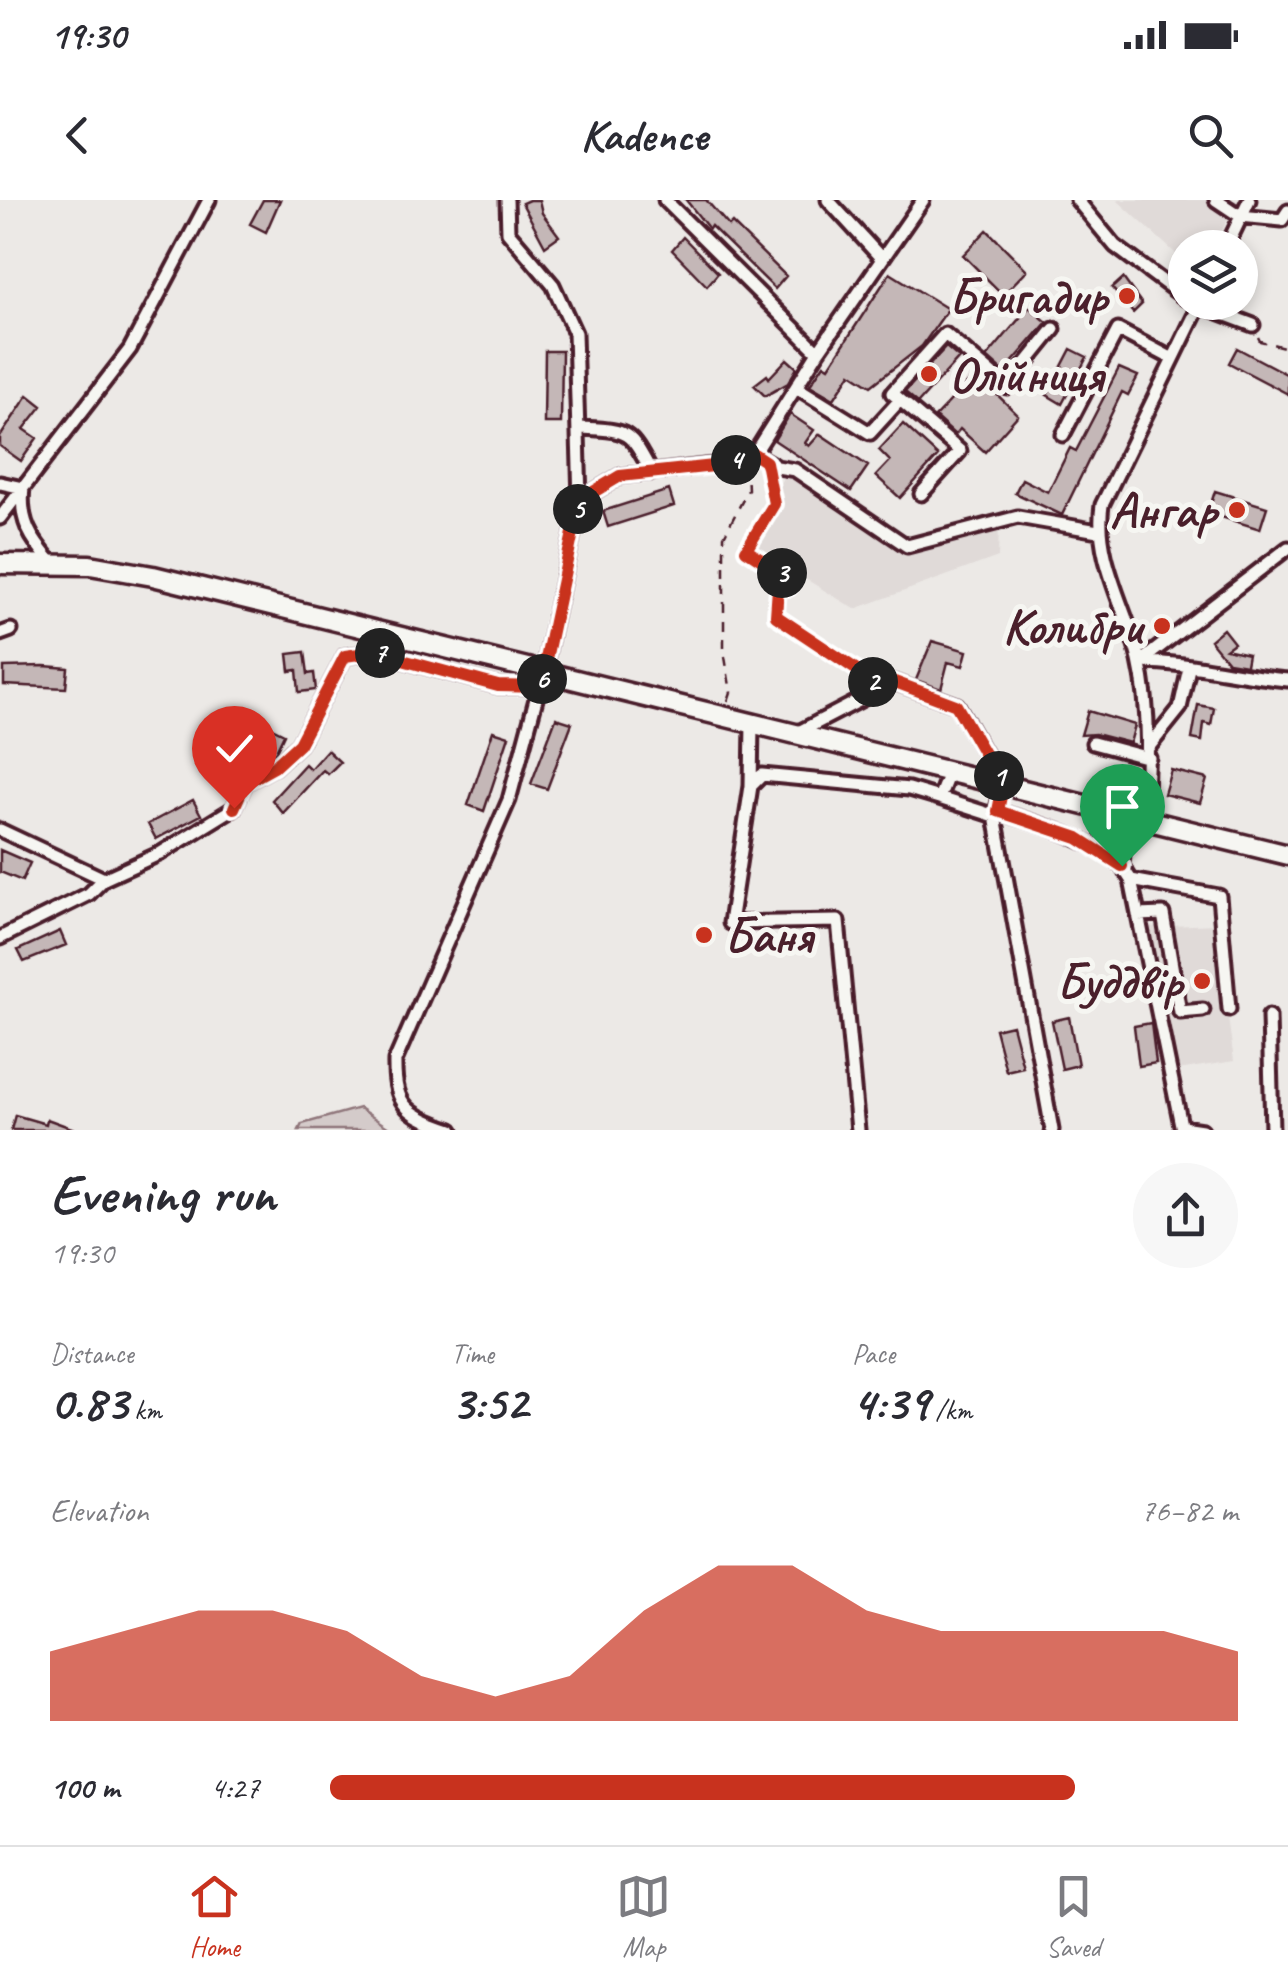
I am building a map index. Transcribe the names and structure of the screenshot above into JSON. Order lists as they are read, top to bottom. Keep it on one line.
{"places":["Бригадир","Олійниця","Ангар","Колибри","Баня","Буддвір"],"page":{"status":"19:30","header":"Kadence","pins":["4","5","3","7","6","2","1"],"heading":["Evening run","19:30"],"stats":[["Distance","0.83 km"],["Time","3:52"],["Pace","4:39 /km"]],"chart":["Elevation","76–82 m"],"list":[{"name":"100 m","note":"4:27"}],"tabs":["Home","Map","Saved"]}}
